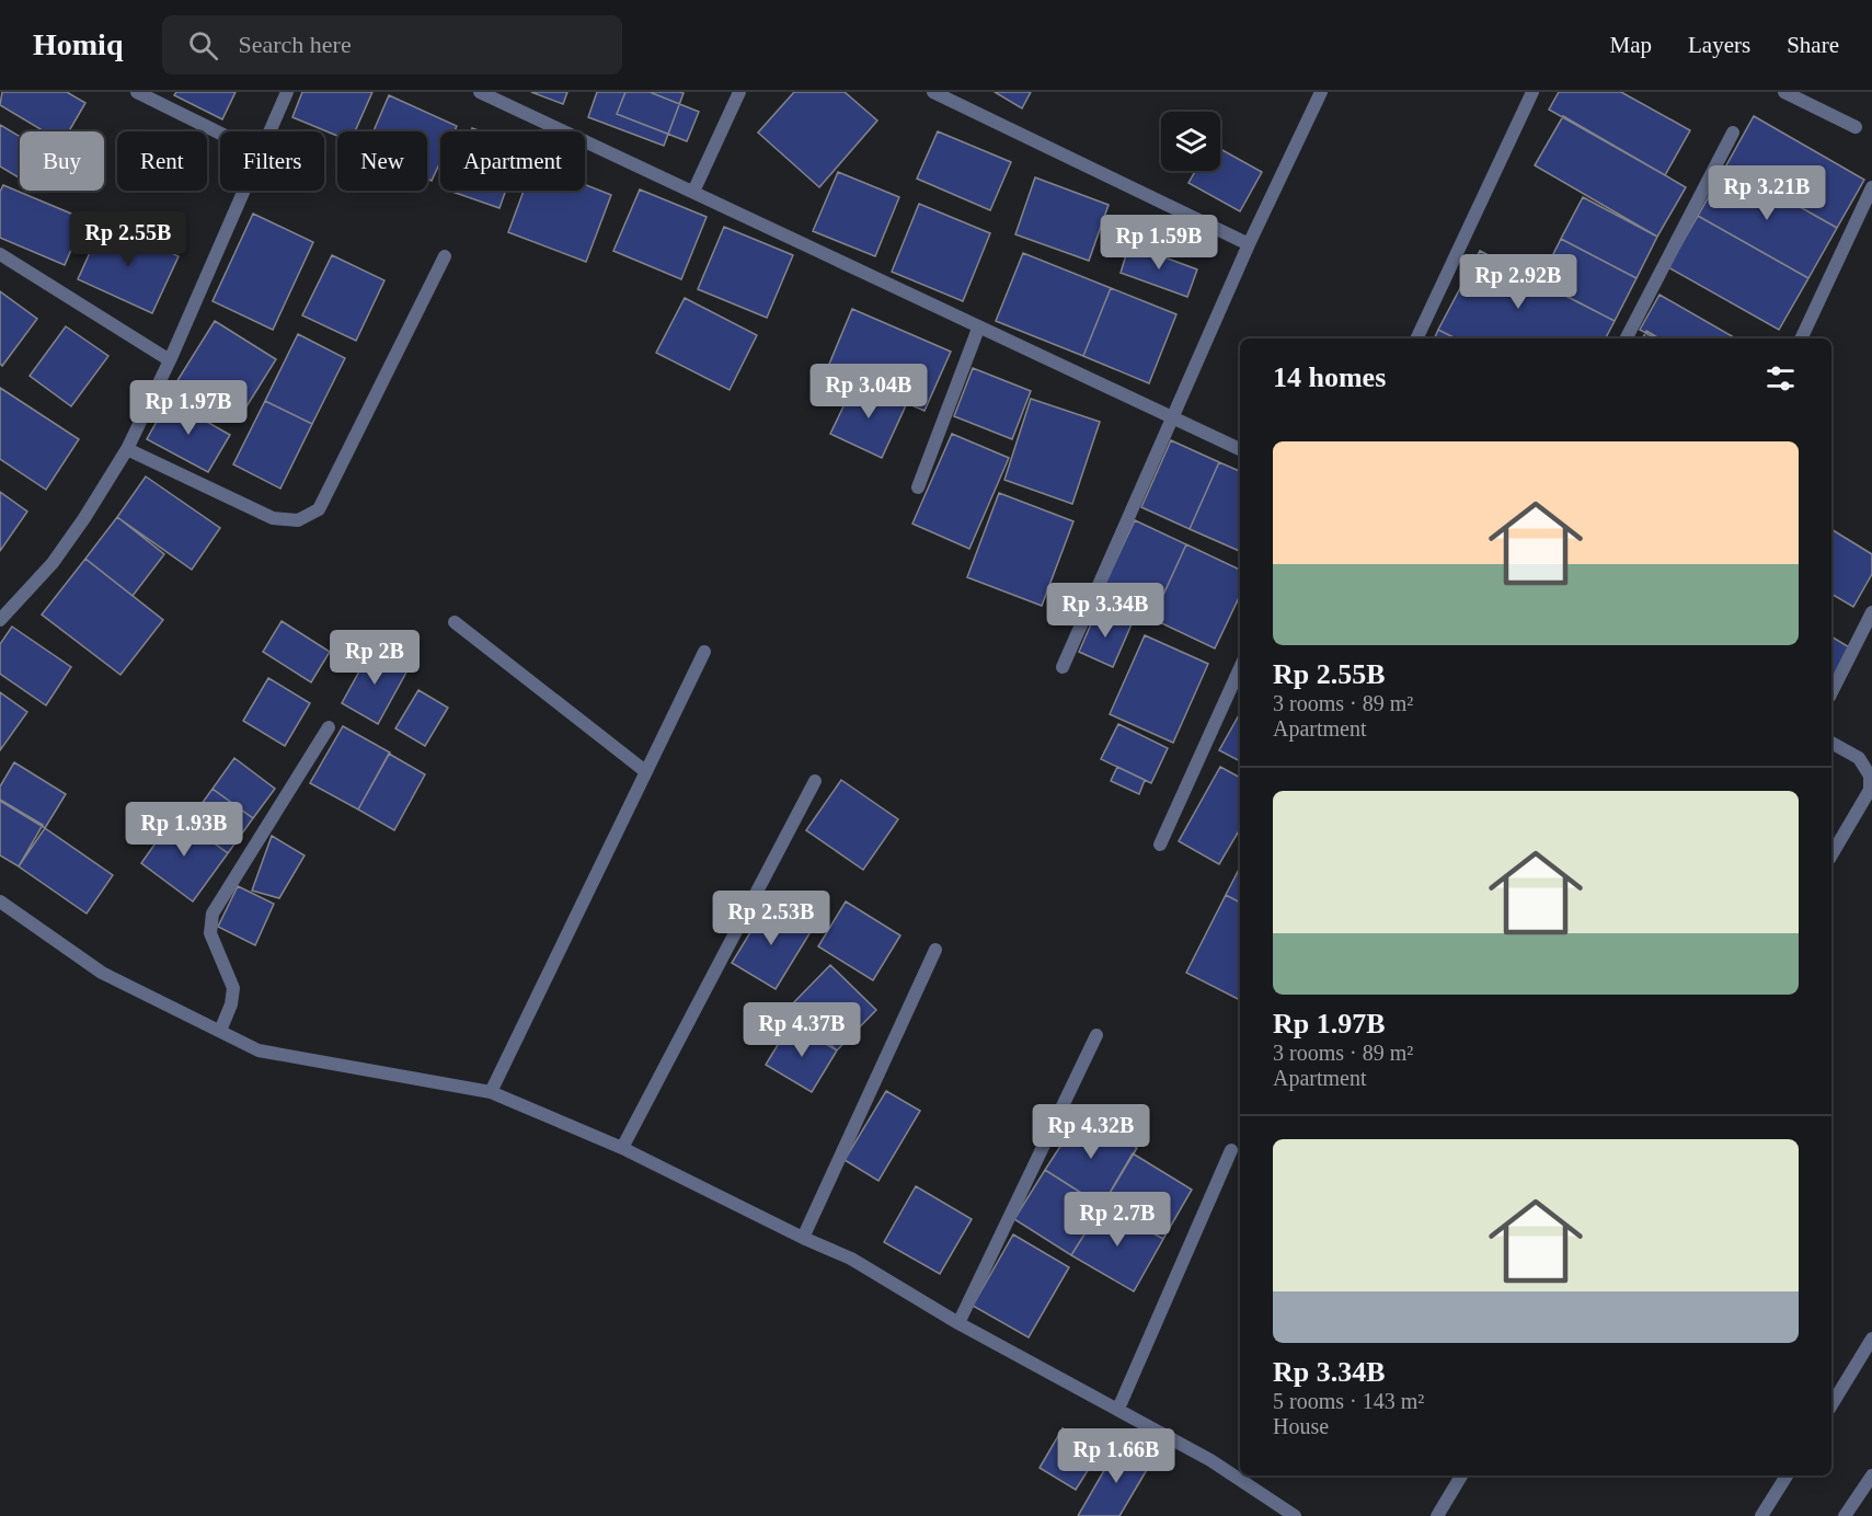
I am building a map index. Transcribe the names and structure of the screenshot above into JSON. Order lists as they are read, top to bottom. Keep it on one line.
{"page":{"header":"Homiq","search":"Search here","nav":["Map","Layers","Share"],"chip":["Buy","Rent","Filters","New","Apartment"],"price":["Rp 3.21B","Rp 2.55B","Rp 1.59B","Rp 2.92B","Rp 3.04B","Rp 1.97B","Rp 3.34B","Rp 2B","Rp 1.93B","Rp 2.53B","Rp 4.37B","Rp 4.32B","Rp 2.7B","Rp 1.66B"],"heading":"14 homes","list":[{"name":"Rp 2.55B","note":"3 rooms · 89 m² · Apartment"},{"name":"Rp 1.97B","note":"3 rooms · 89 m² · Apartment"},{"name":"Rp 3.34B","note":"5 rooms · 143 m² · House"}]}}
